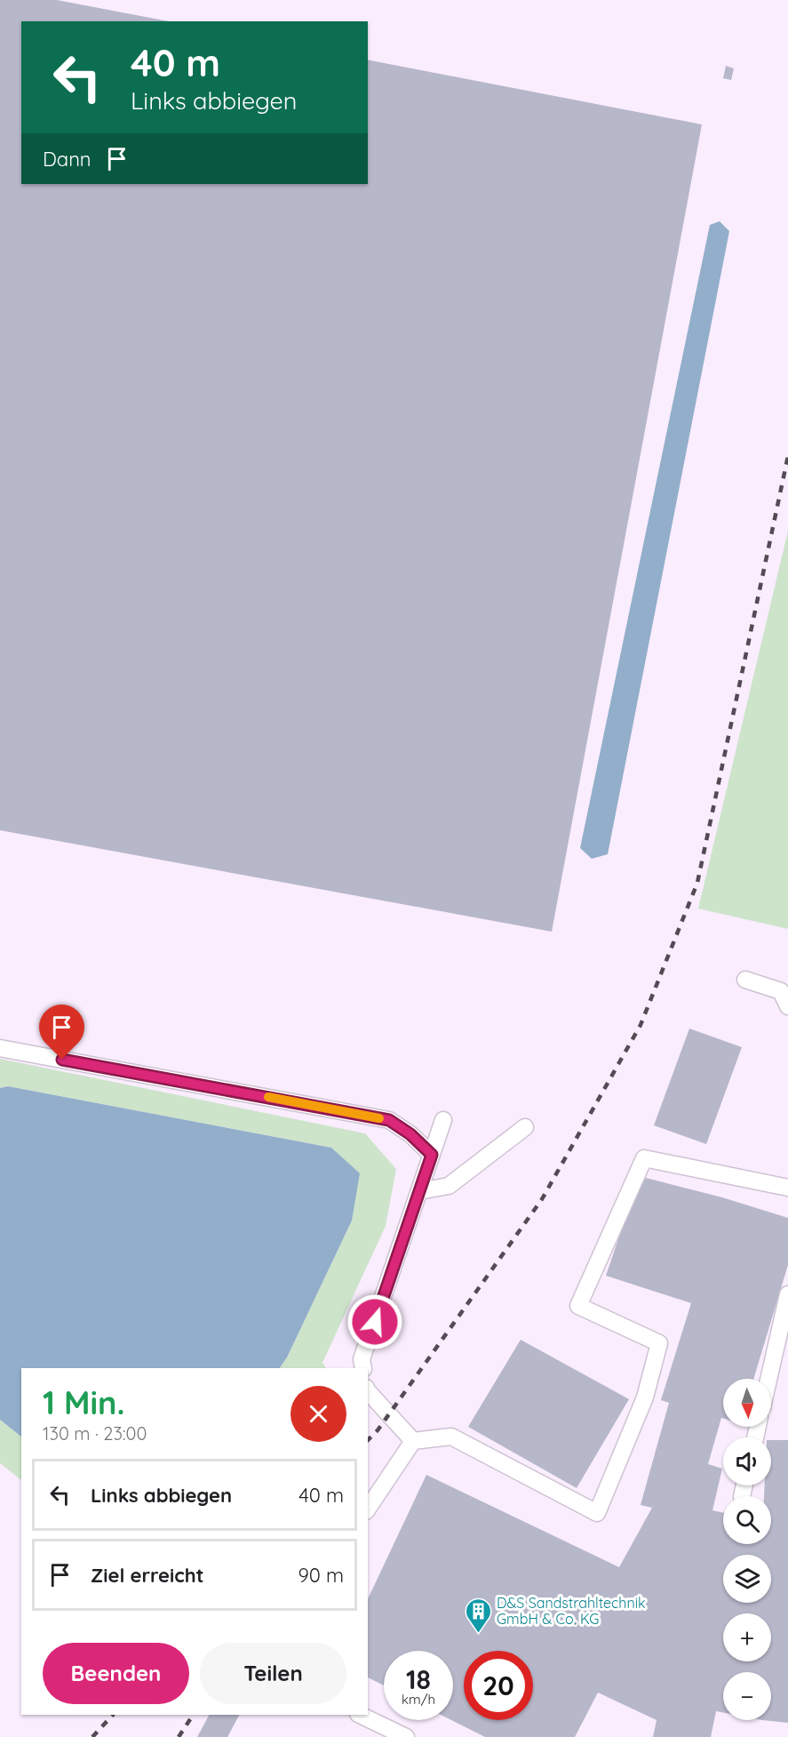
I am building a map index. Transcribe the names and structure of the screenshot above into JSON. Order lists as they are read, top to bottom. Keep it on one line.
{"places":{"building":["D&S Sandstrahltechnik GmbH & Co. KG"]},"north":"bottom","page":{"turn":["40 m","Links abbiegen"],"then":"Dann","heading":["1 Min.","130 m · 23:00"],"map_buttons":["+","−"],"list":[{"name":"Links abbiegen","value":"40 m"},{"name":"Ziel erreicht","value":"90 m"}],"buttons":["Beenden","Teilen"],"speed":"18 km/h","limit":"20"}}
